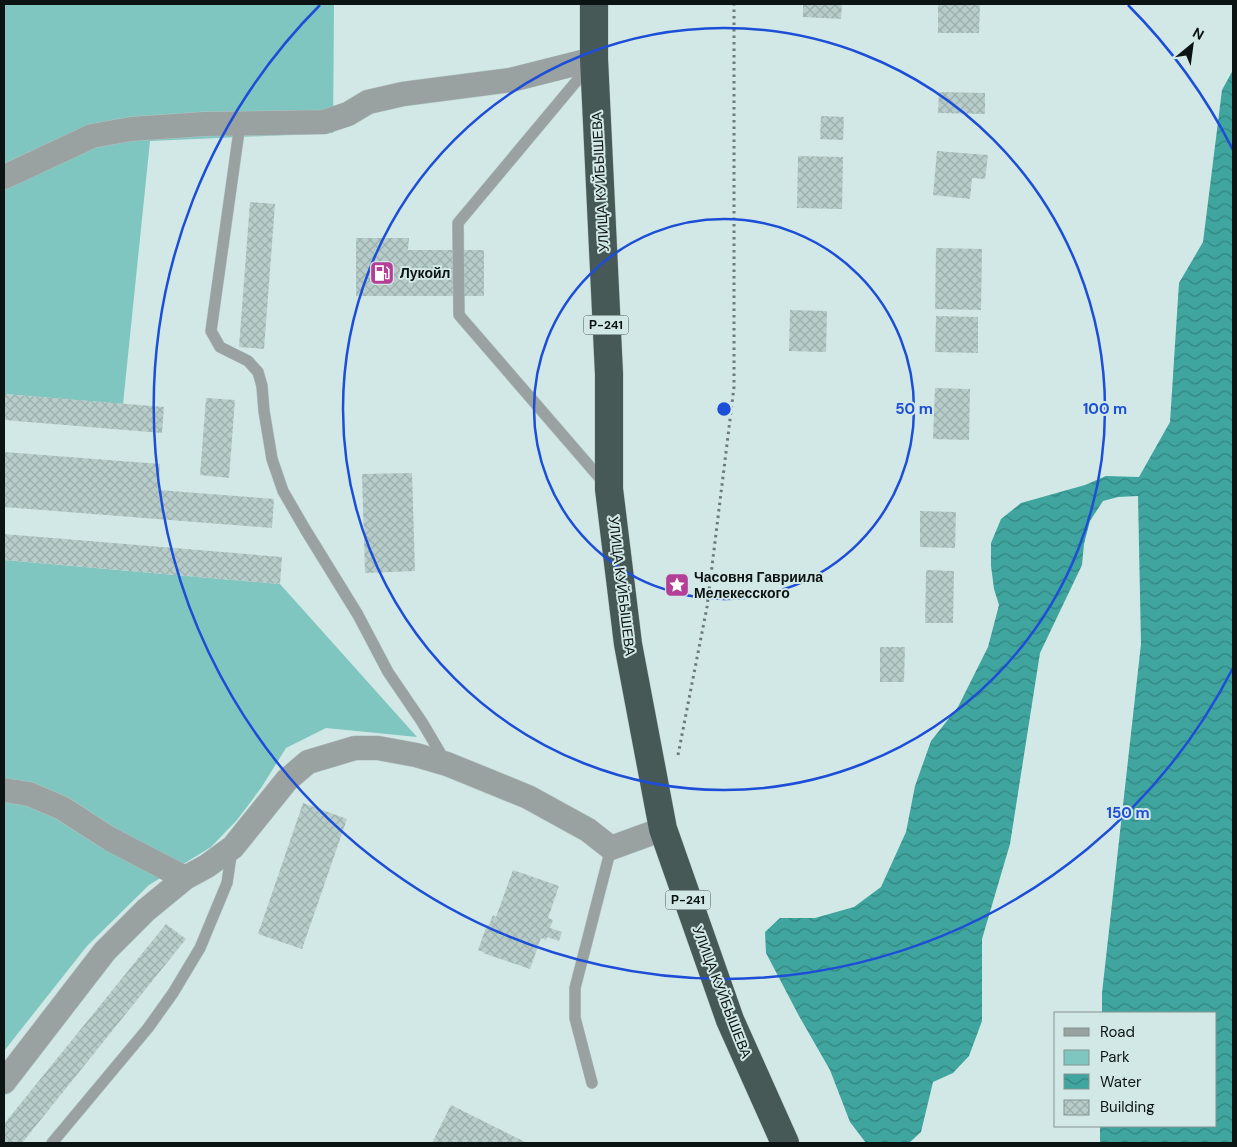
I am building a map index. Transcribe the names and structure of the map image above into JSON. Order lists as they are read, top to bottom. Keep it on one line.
{"streets":{"highway":["УЛИЦА КУЙБЫШЕВА","Р-241"]},"places":{"fuel station":["Лукойл"],"place":["Часовня Гавриила Мелекесского"]},"legend":["Road","Park","Water","Building"],"north":"top right","rings":["50 m","100 m","150 m"]}
